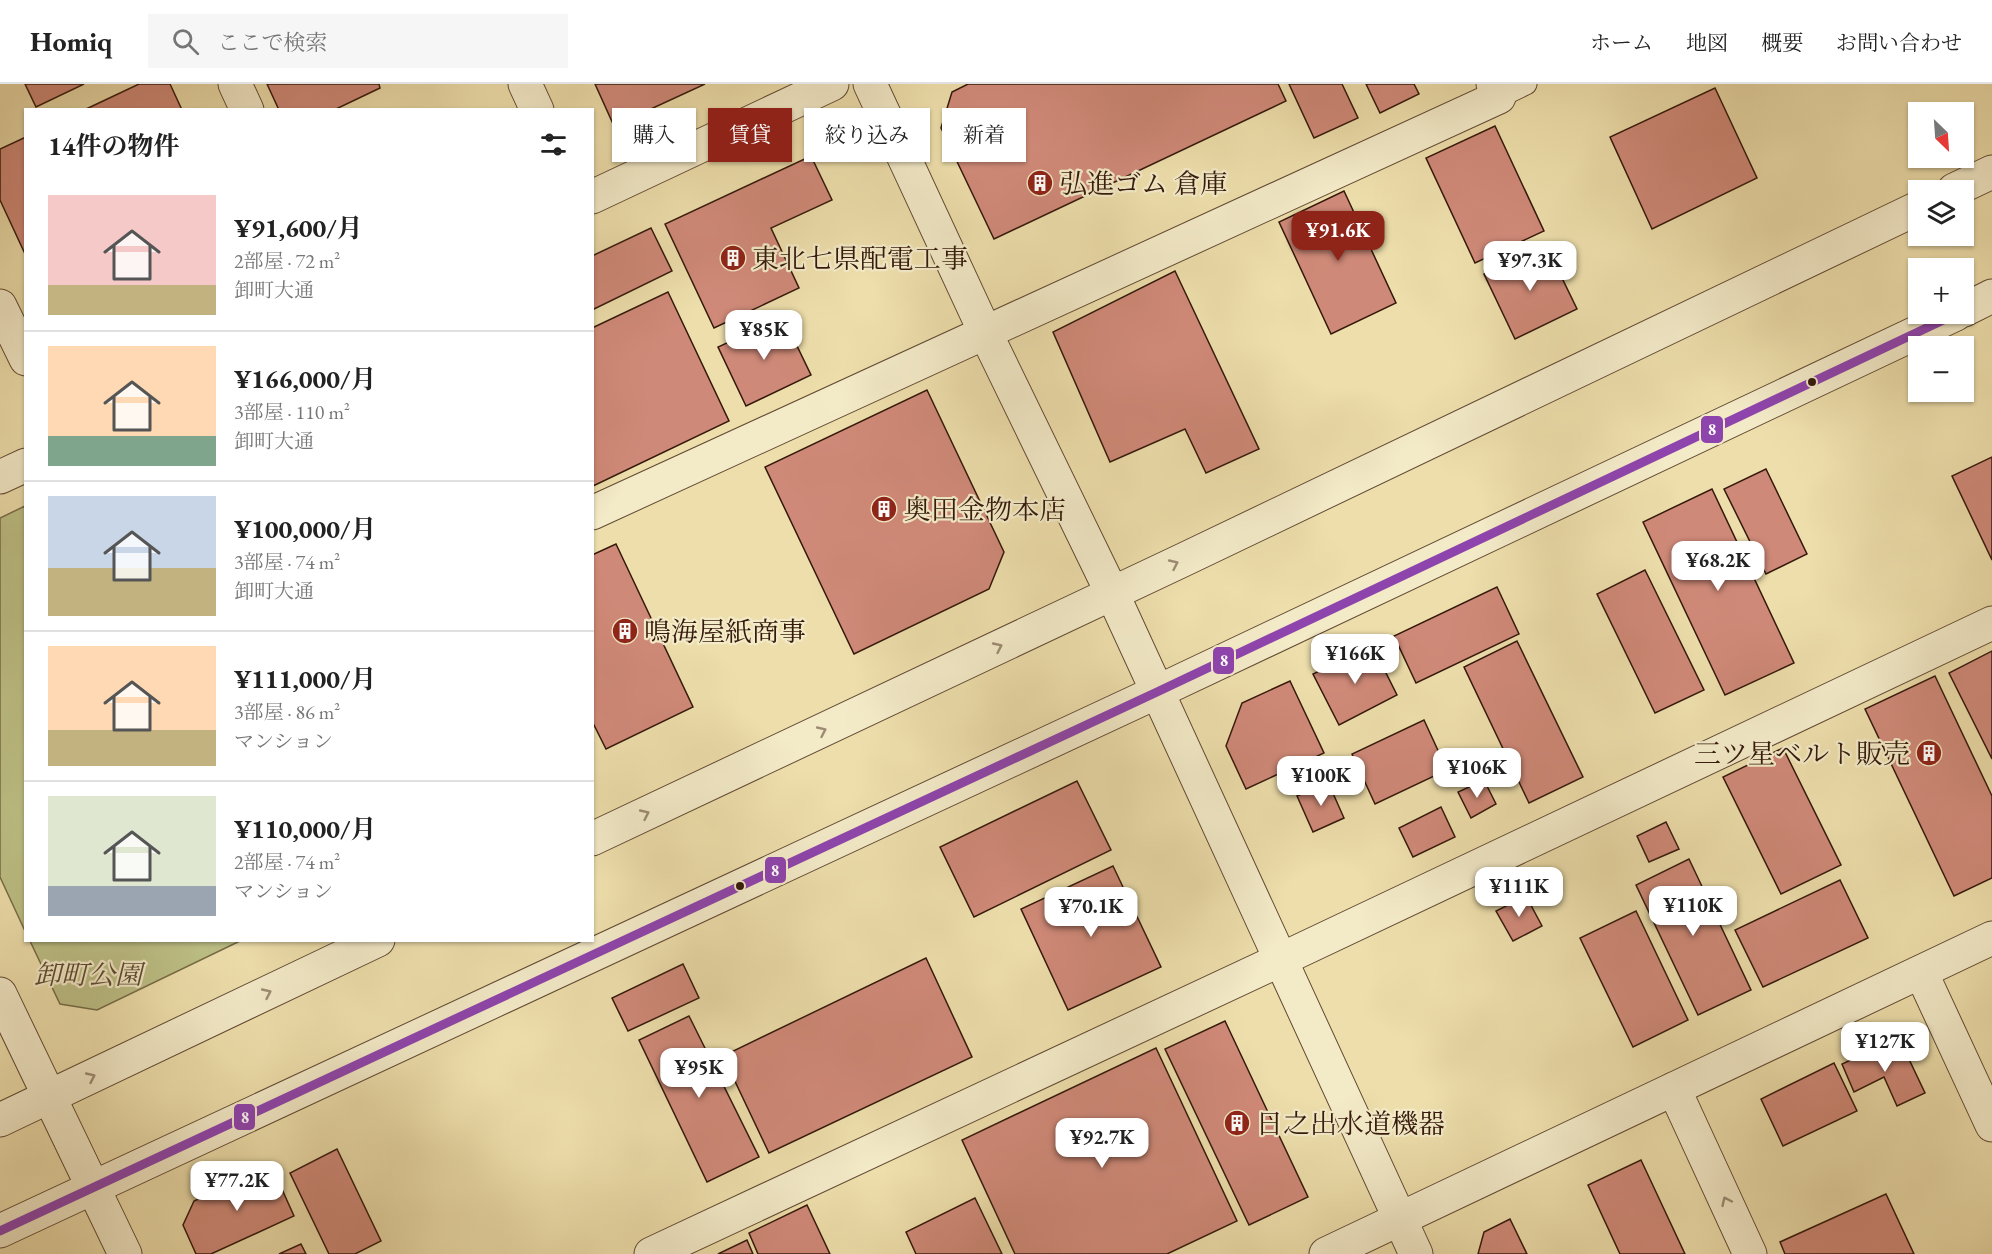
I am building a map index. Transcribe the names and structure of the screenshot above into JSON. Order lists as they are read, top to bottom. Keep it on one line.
{"parks":["卸町公園"],"places":{"building":["弘進ゴム 倉庫","東北七県配電工事","奥田金物本店","鳴海屋紙商事","三ツ星ベルト販売","日之出水道機器"]},"lines":["transit line 8"],"north":"bottom right","page":{"header":"Homiq","search":"ここで検索","nav":["ホーム","地図","概要","お問い合わせ"],"map_buttons":["+","−"],"chip":["購入","賃貸","絞り込み","新着"],"heading":"14件の物件","list":[{"name":"¥91,600/月","note":"2部屋 · 72 m² · 卸町大通"},{"name":"¥166,000/月","note":"3部屋 · 110 m² · 卸町大通"},{"name":"¥100,000/月","note":"3部屋 · 74 m² · 卸町大通"},{"name":"¥111,000/月","note":"3部屋 · 86 m² · マンション"},{"name":"¥110,000/月","note":"2部屋 · 74 m² · マンション"}],"price":["¥91.6K","¥97.3K","¥85K","¥68.2K","¥166K","¥106K","¥100K","¥111K","¥110K","¥70.1K","¥127K","¥95K","¥92.7K","¥77.2K"]}}
